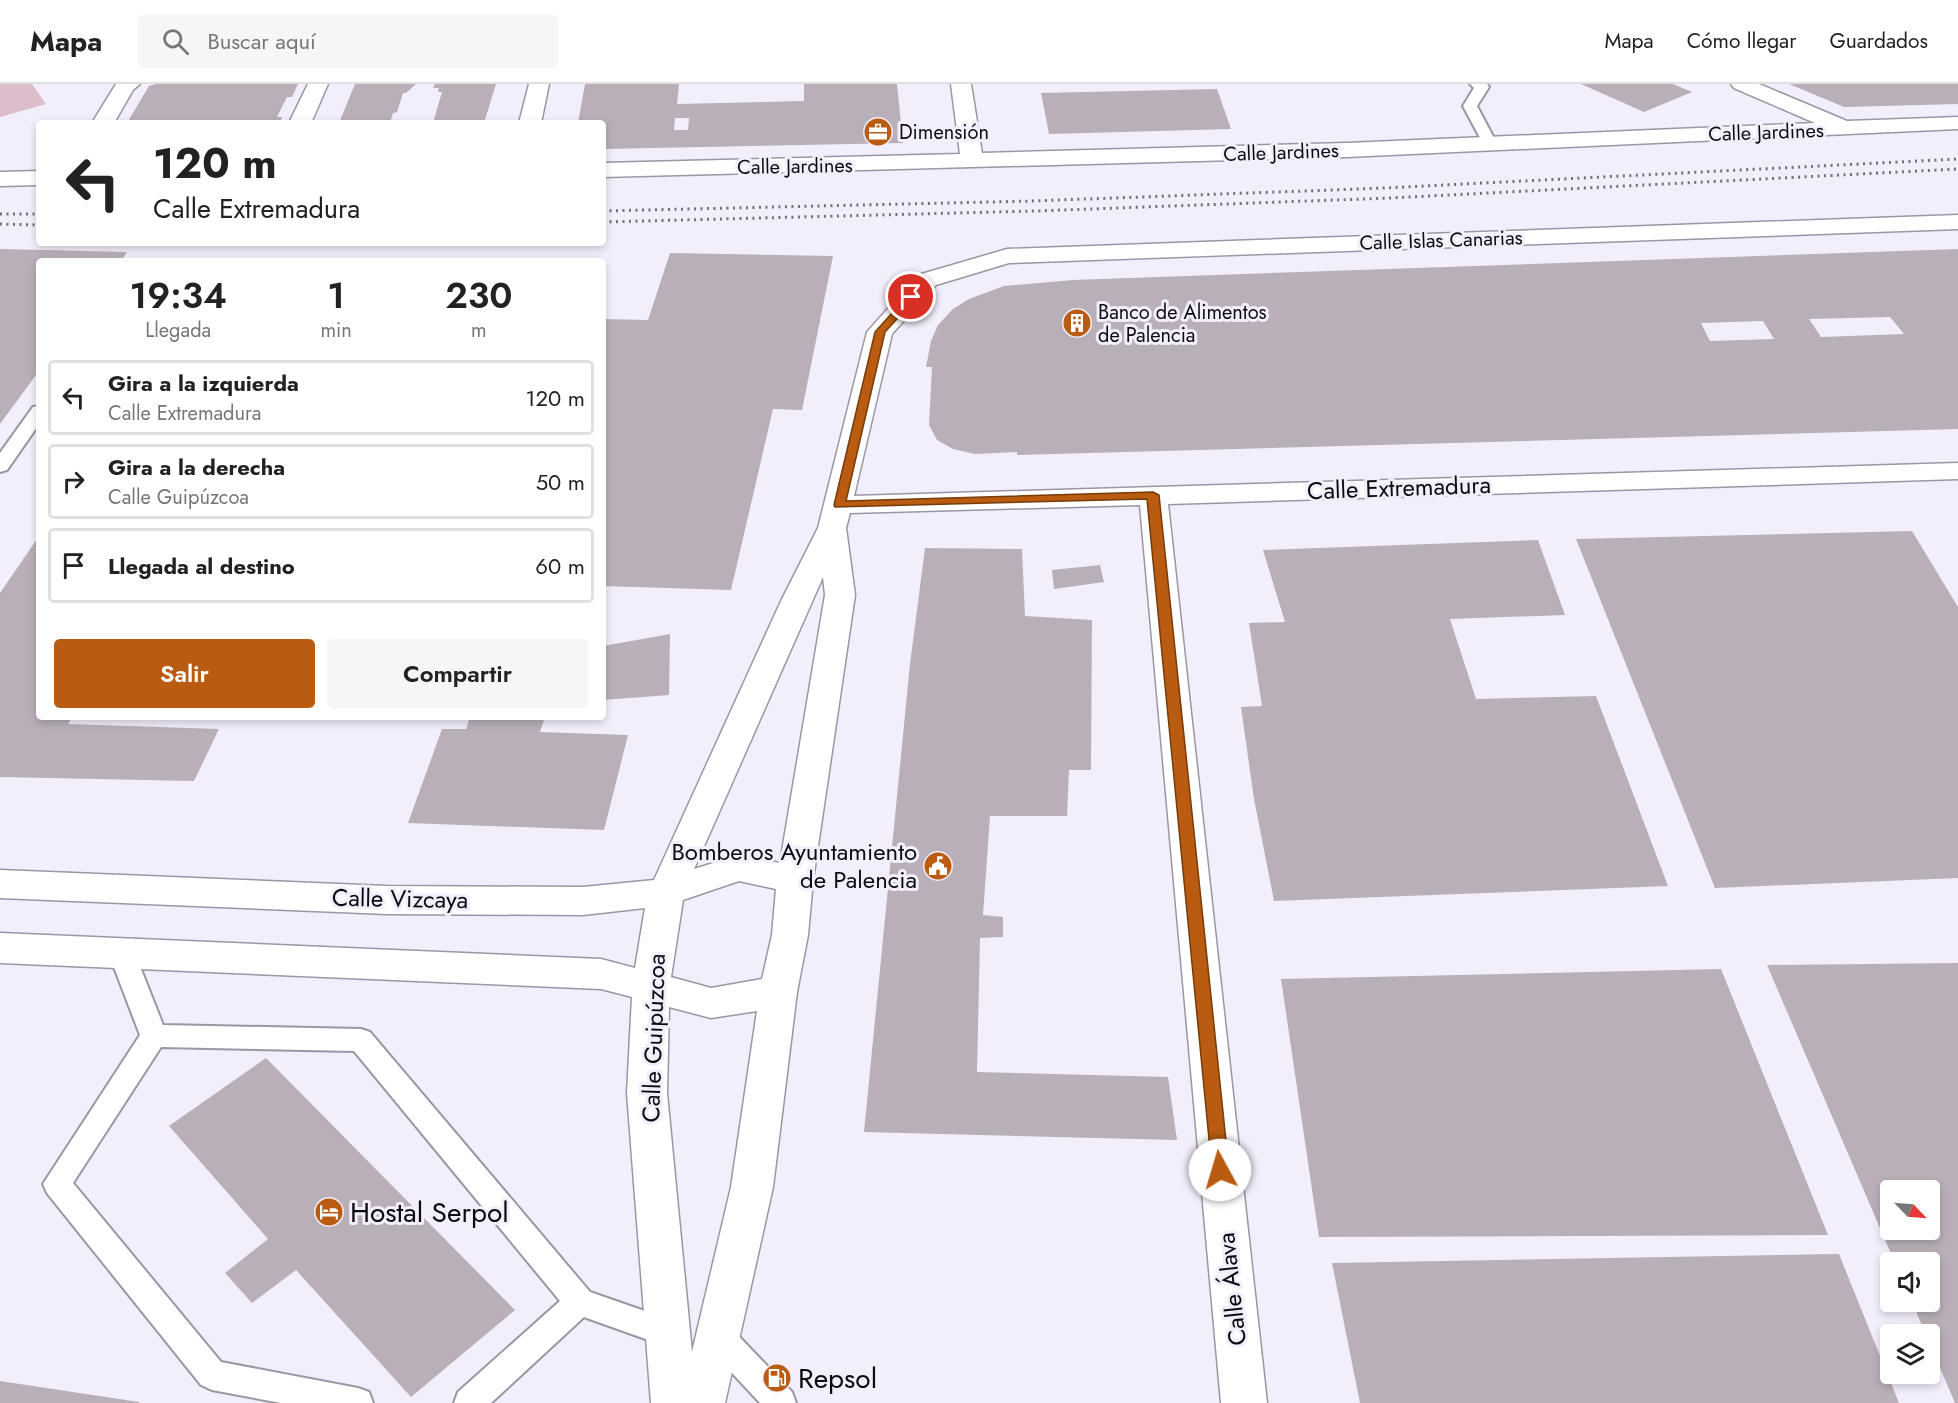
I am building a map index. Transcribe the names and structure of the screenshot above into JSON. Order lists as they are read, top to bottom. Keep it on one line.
{"streets":{"street":["Calle Jardines","Calle Islas Canarias","Calle Extremadura","Calle Vizcaya","Calle Guipúzcoa","Calle Álava"]},"crossings":[["Calle Islas Canarias","Calle Guipúzcoa"],["Calle Extremadura","Calle Guipúzcoa"],["Calle Extremadura","Calle Álava"],["Calle Vizcaya","Calle Guipúzcoa"]],"places":{"office":["Dimensión"],"building":["Banco de Alimentos de Palencia"],"public building":["Bomberos Ayuntamiento de Palencia"],"hotel":["Hostal Serpol"],"fuel station":["Repsol"]},"north":"bottom right","page":{"header":"Mapa","search":"Buscar aquí","nav":["Mapa","Cómo llegar","Guardados"],"turn":["120 m","Calle Extremadura"],"eta":["19:34","Llegada","1","min","230","m"],"list":[{"name":"Gira a la izquierda","note":"Calle Extremadura","value":"120 m"},{"name":"Gira a la derecha","note":"Calle Guipúzcoa","value":"50 m"},{"name":"Llegada al destino","value":"60 m"}],"buttons":["Salir","Compartir"]}}
